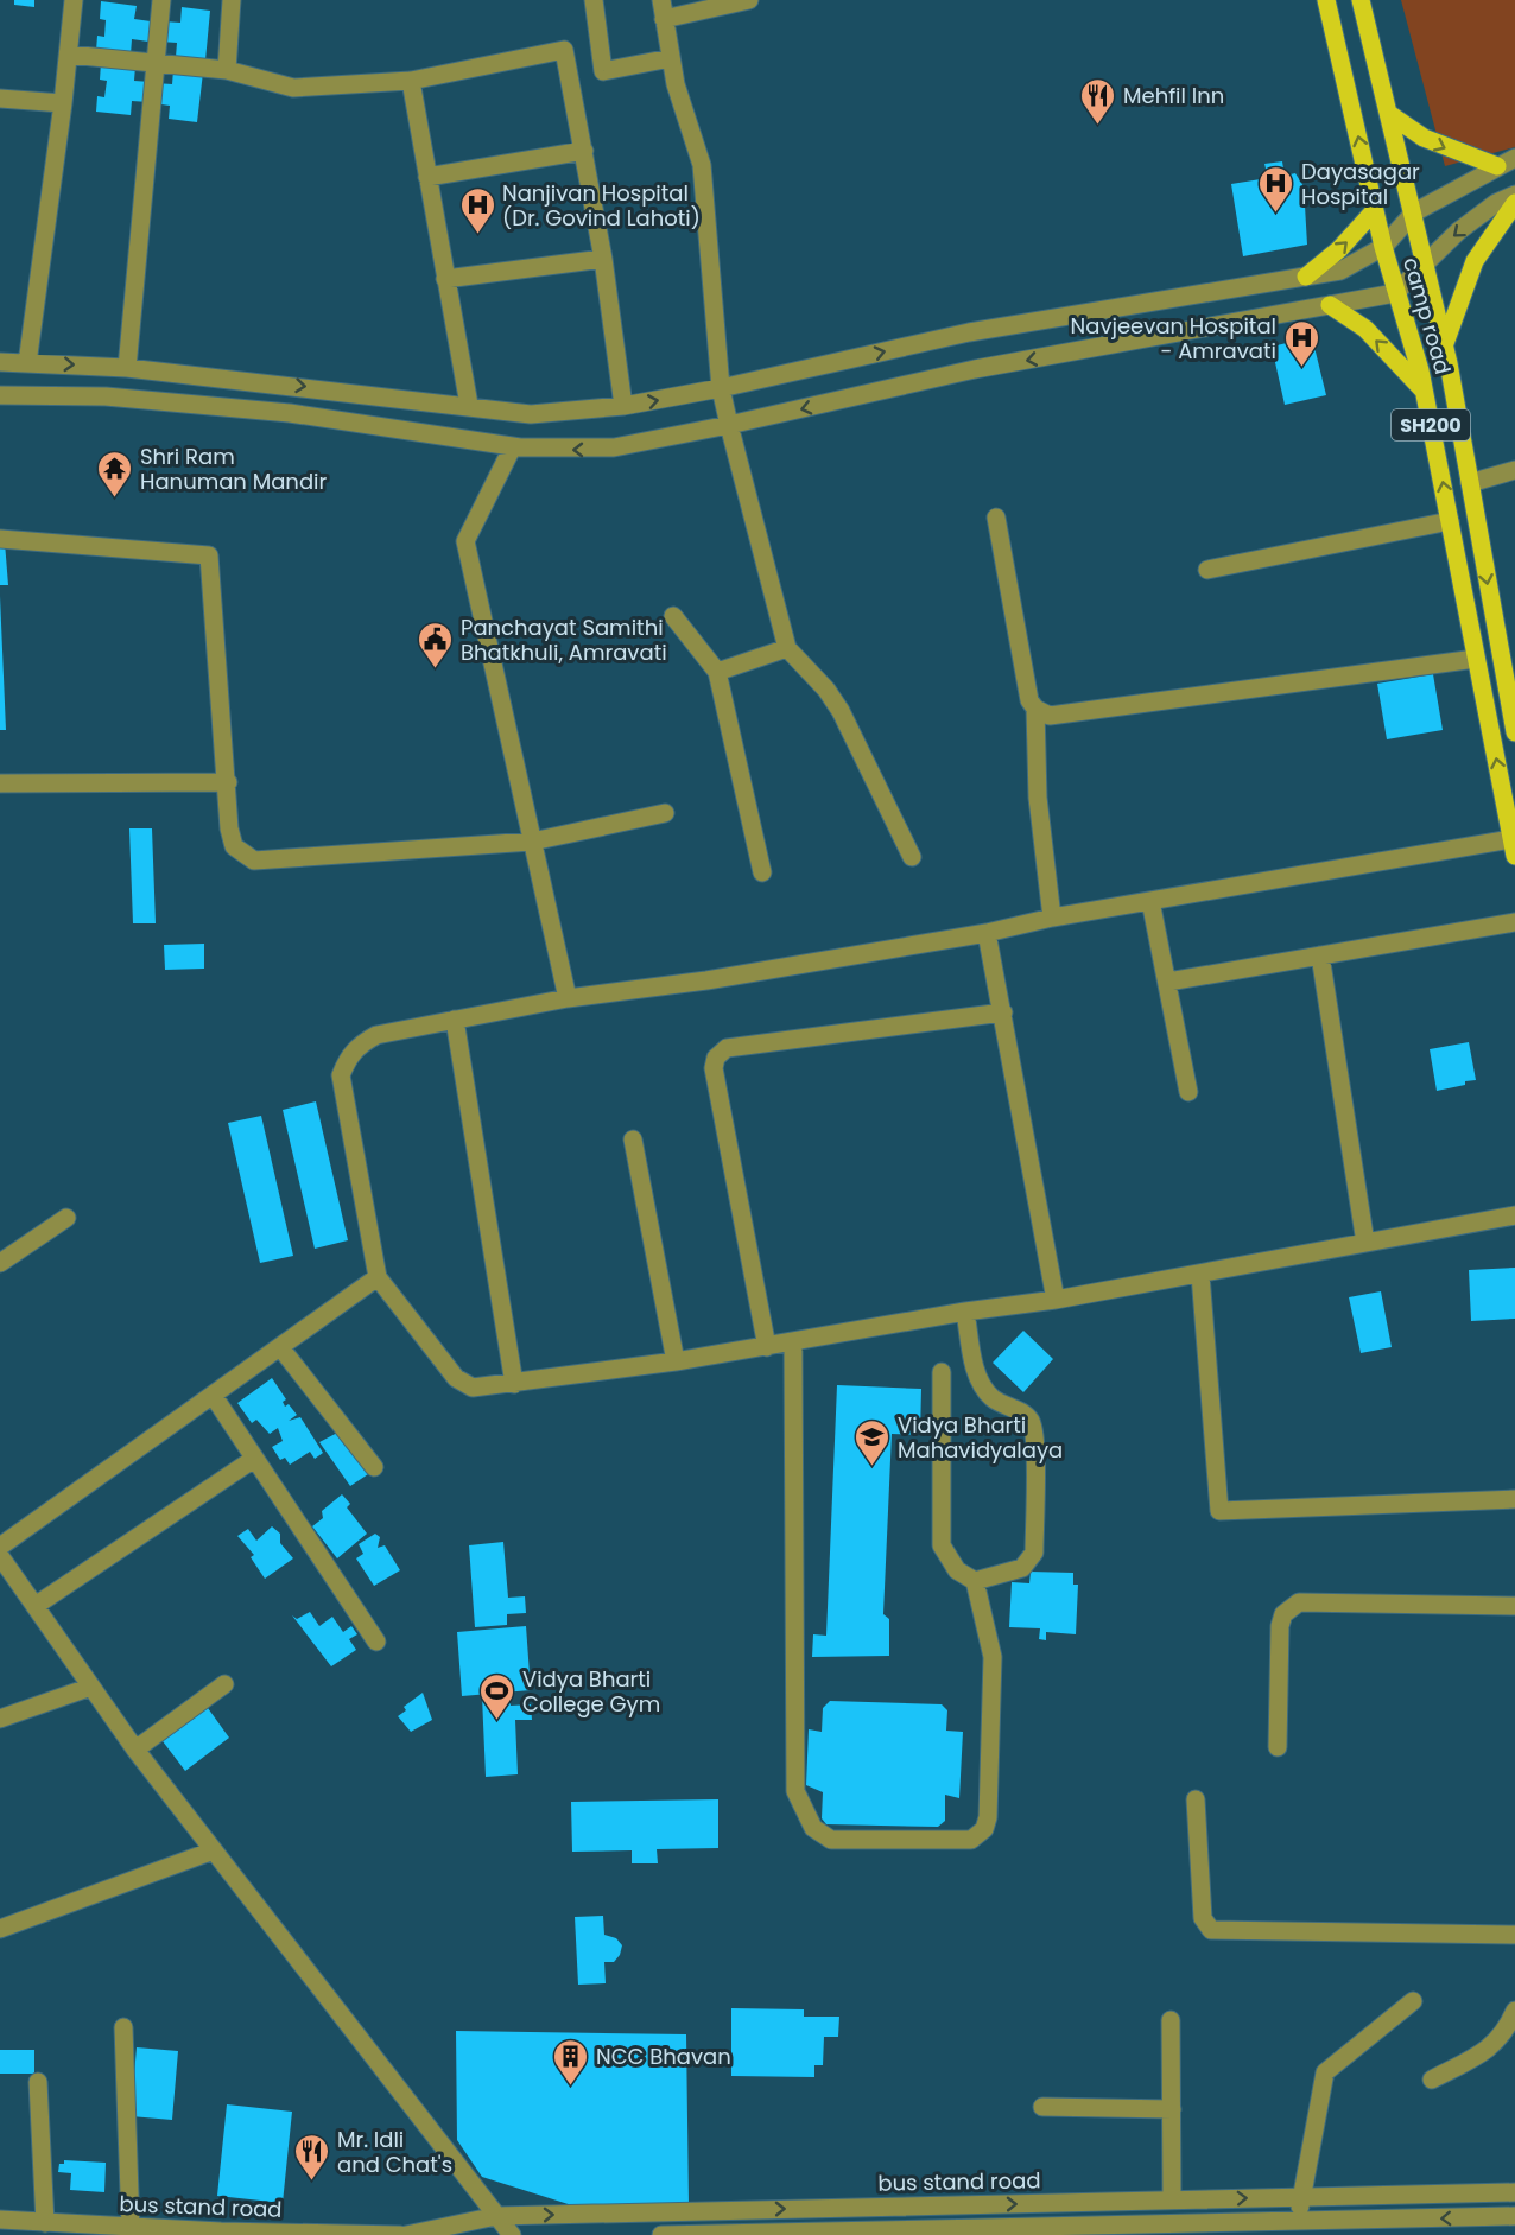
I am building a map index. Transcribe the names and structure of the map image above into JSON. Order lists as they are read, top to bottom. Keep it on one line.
{"streets":{"main road":["camp road","SH200"],"street":["bus stand road"]},"places":{"restaurant":["Mehfil Inn","Mr. Idli and Chat's"],"hospital":["Dayasagar Hospital","Nanjivan Hospital (Dr. Govind Lahoti)","Navjeevan Hospital - Amravati"],"temple":["Shri Ram Hanuman Mandir"],"public building":["Panchayat Samithi Bhatkhuli, Amravati"],"school or university":["Vidya Bharti Mahavidyalaya"],"sports":["Vidya Bharti College Gym"],"building":["NCC Bhavan"]}}
